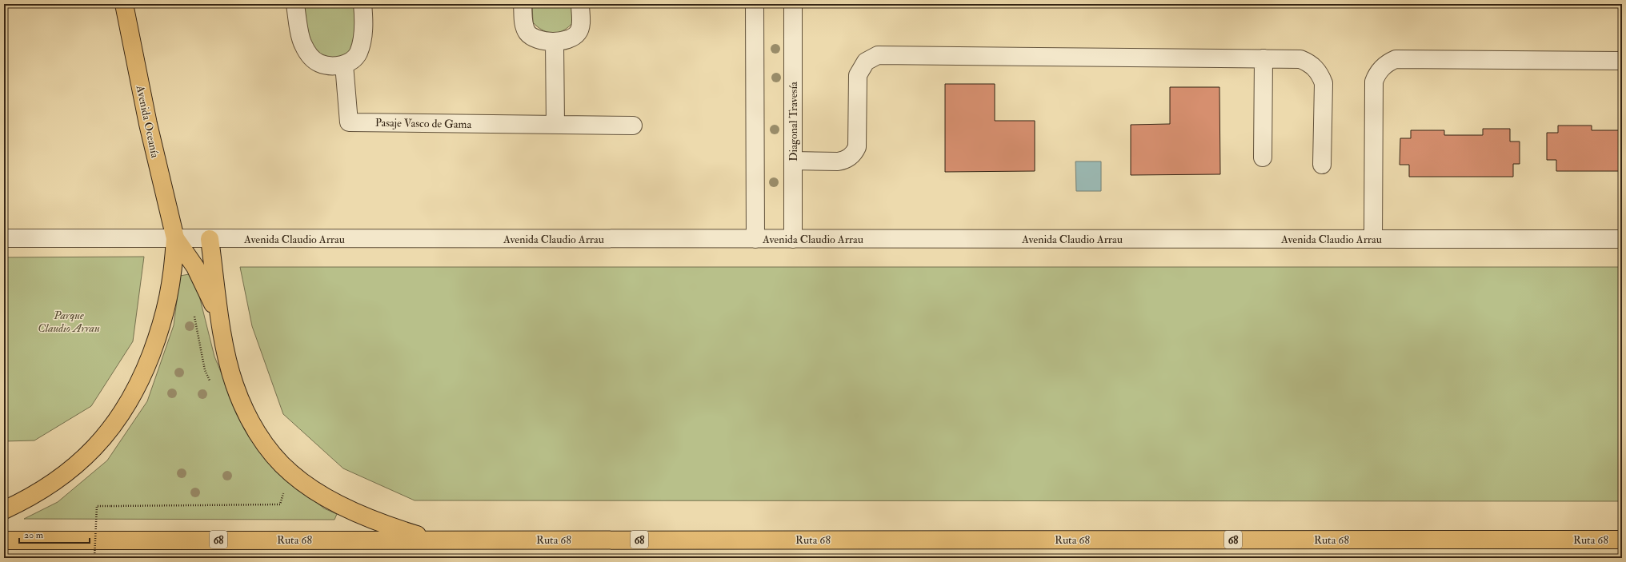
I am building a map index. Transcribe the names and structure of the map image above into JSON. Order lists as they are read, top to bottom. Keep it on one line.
{"streets":{"main road":["Avenida Oceanía","68","Ruta 68"],"street":["Diagonal Travesía","Pasaje Vasco de Gama","Avenida Claudio Arrau"]},"crossings":[["Avenida Oceanía","Avenida Claudio Arrau"],["Diagonal Travesía","Avenida Claudio Arrau"]],"parks":["Parque Claudio Arrau"],"scale_bar":"20 m"}
